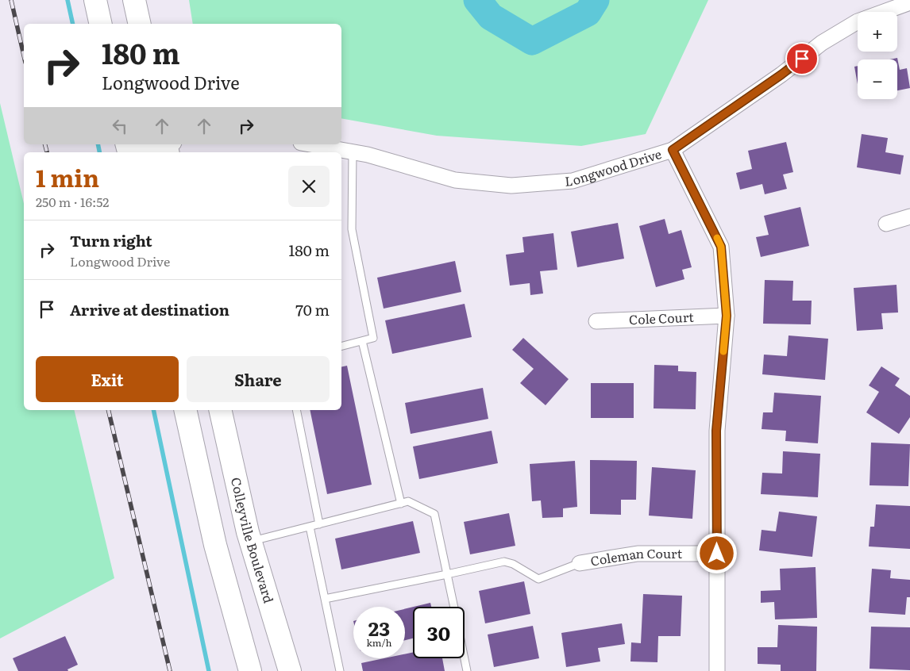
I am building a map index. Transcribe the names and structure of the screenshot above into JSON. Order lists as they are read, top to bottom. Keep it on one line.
{"streets":{"main road":["Colleyville Boulevard"],"street":["Longwood Drive","Cole Court","Coleman Court"]},"page":{"map_buttons":["+","−"],"turn":["180 m","Longwood Drive"],"heading":["1 min","250 m · 16:52"],"list":[{"name":"Turn right","note":"Longwood Drive","value":"180 m"},{"name":"Arrive at destination","value":"70 m"}],"buttons":["Exit","Share"],"speed":"23 km/h","limit":"30"}}
